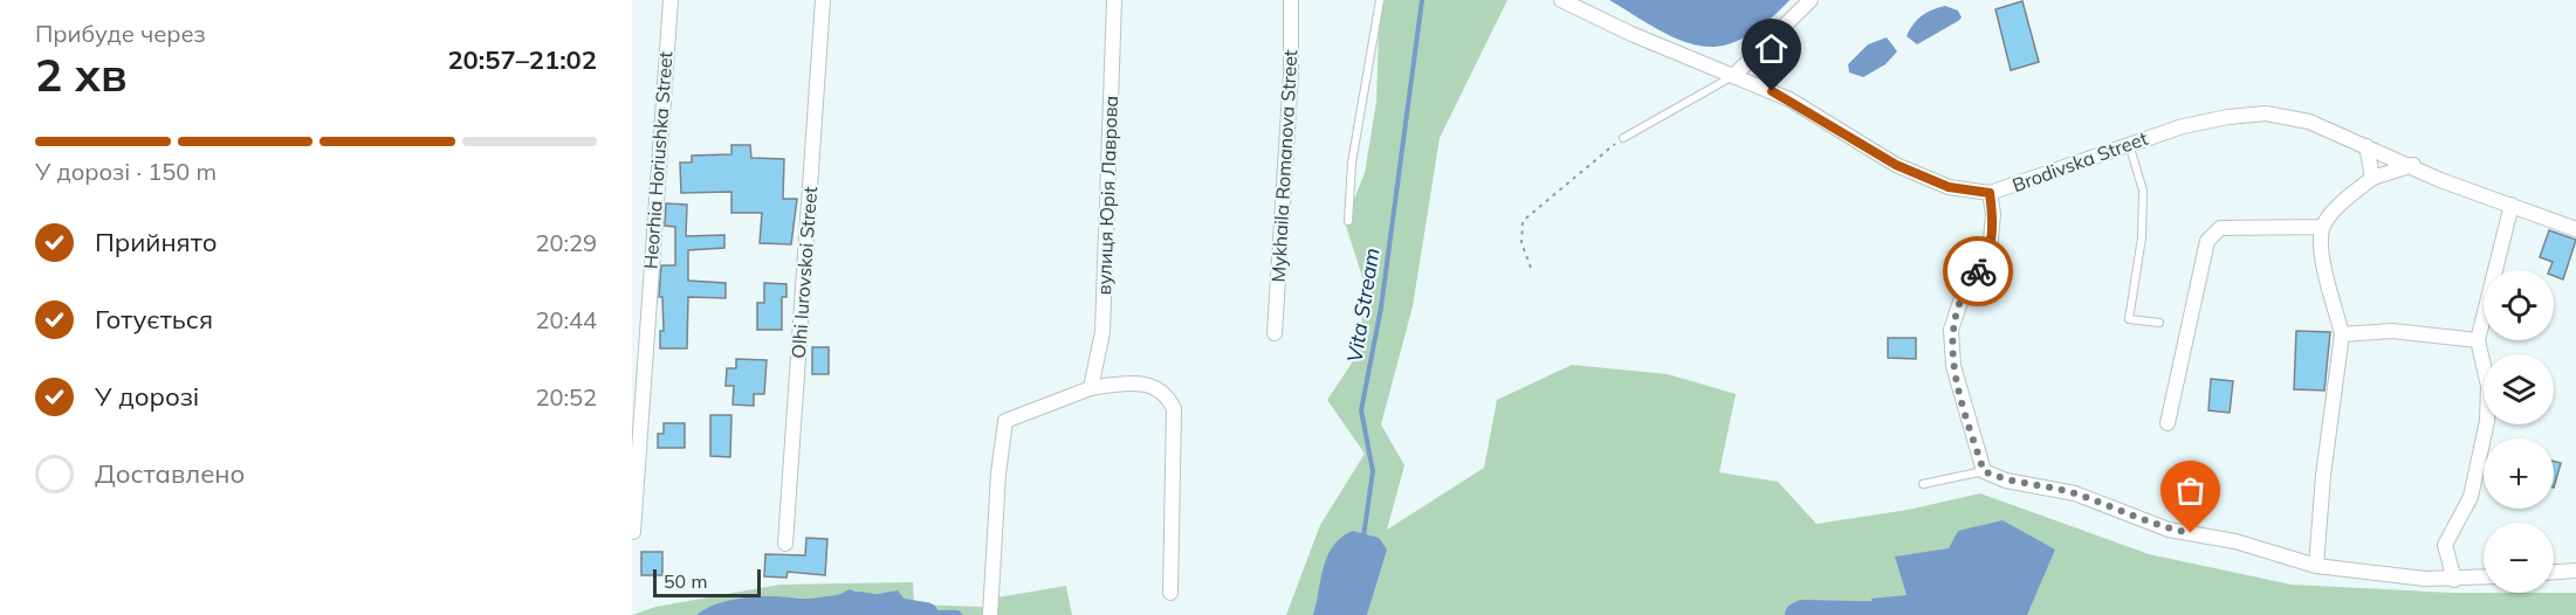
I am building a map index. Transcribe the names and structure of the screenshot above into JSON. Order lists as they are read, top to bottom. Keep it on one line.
{"streets":{"street":["Heorhia Horiushka Street","Brodivska Street","Mykhaila Romanova Street","вулиця Юрія Лаврова","Olhi Iurovskoi Street"]},"water":["Vita Stream"],"scale_bar":"50 m","page":{"heading":["2 хв","Прибуде через","20:57–21:02"],"bar":"У дорозі · 150 m","list":[["Прийнято","20:29"],["Готується","20:44"],["У дорозі","20:52"],"Доставлено"],"map_buttons":["+","−"],"scale":"50 m"}}
